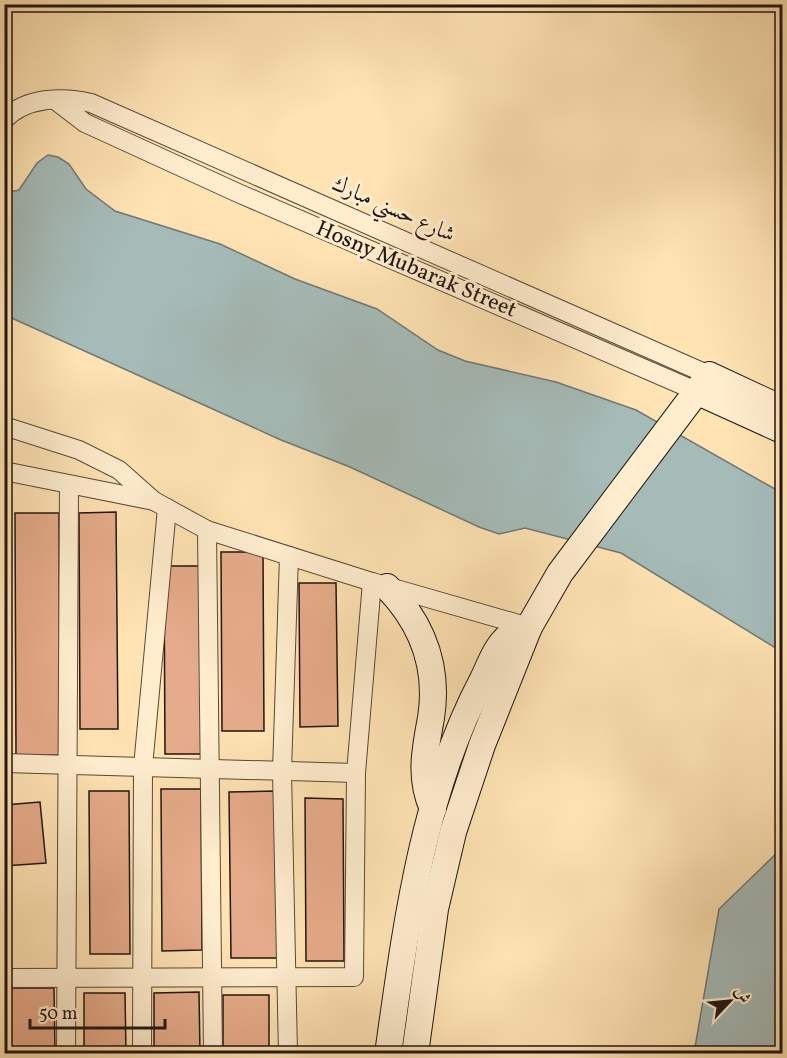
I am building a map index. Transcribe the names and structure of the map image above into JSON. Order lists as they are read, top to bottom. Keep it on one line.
{"streets":{"main road":["Hosny Mubarak Street"]},"scale_bar":"50 m","north":"top right"}
